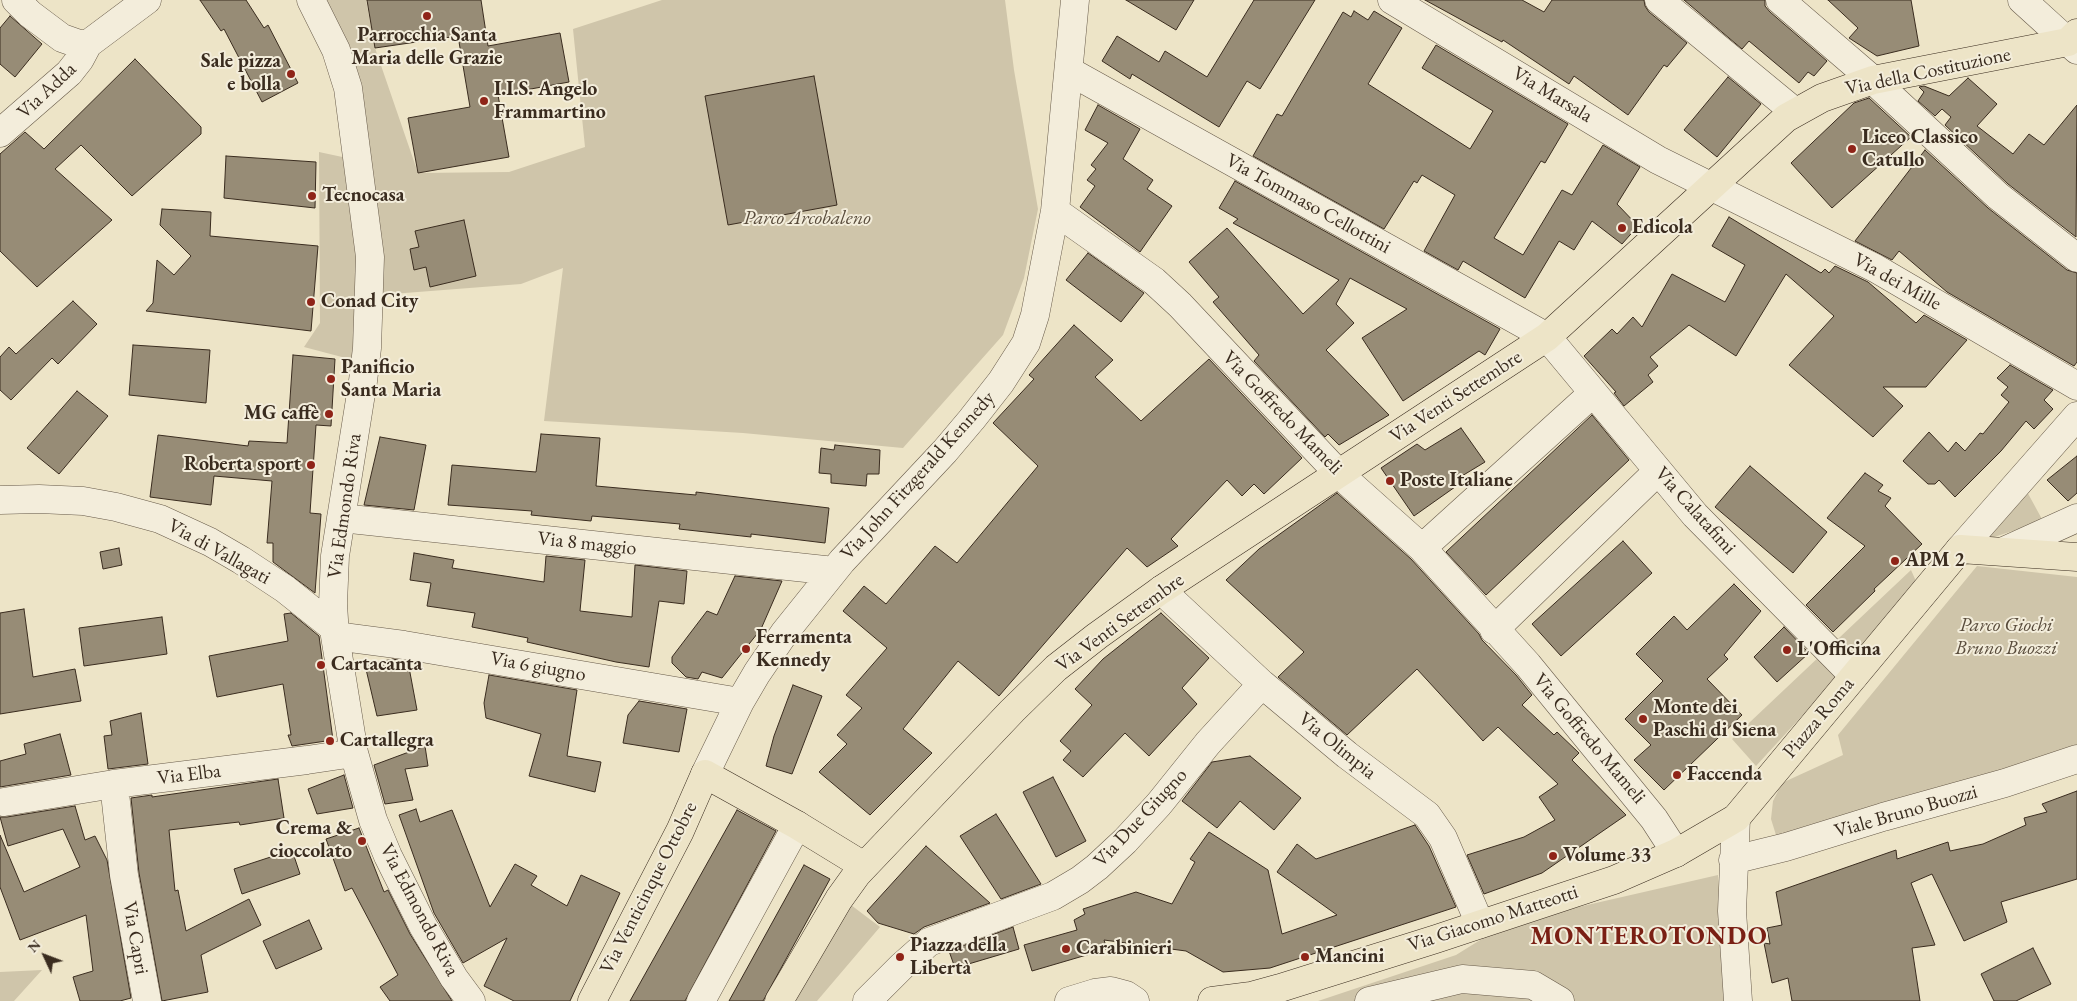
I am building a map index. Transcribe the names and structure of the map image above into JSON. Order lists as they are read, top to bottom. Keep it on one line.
{"streets":{"main road":["Via della Costituzione","Via Venti Settembre","Piazza Roma","Via Venticinque Ottobre","Via Giacomo Matteotti"],"street":["Via Adda","Via Marsala","Via Tommaso Cellottini","Via dei Mille","Via Goffredo Mameli","Via John Fitzgerald Kennedy","Via Edmondo Riva","Via Calatafimi","Via 8 maggio","Via di Vallagati","Via 6 giugno","Via Olimpia","Via Elba","Viale Bruno Buozzi","Via Due Giugno","Via Capri"]},"crossings":[["Via della Costituzione","Via Marsala"],["Via della Costituzione","Via Tommaso Cellottini"],["Via della Costituzione","Via dei Mille"],["Via della Costituzione","Via Venti Settembre"],["Via della Costituzione","Via Calatafimi"],["Via Marsala","Via dei Mille"],["Via Tommaso Cellottini","Via Venti Settembre"],["Via Tommaso Cellottini","Via John Fitzgerald Kennedy"],["Via Tommaso Cellottini","Via Calatafimi"],["Via Venti Settembre","Via Goffredo Mameli"],["Via Venti Settembre","Via Calatafimi"],["Via Venti Settembre","Via Olimpia"],["Via Goffredo Mameli","Via John Fitzgerald Kennedy"],["Via Goffredo Mameli","Via Giacomo Matteotti"],["Via John Fitzgerald Kennedy","Via 8 maggio"],["Via John Fitzgerald Kennedy","Via 6 giugno"],["Via John Fitzgerald Kennedy","Via Venticinque Ottobre"],["Via Edmondo Riva","Via 8 maggio"],["Via Edmondo Riva","Via di Vallagati"],["Via Edmondo Riva","Via 6 giugno"],["Via Edmondo Riva","Via Elba"],["Via Calatafimi","Piazza Roma"],["Via di Vallagati","Via 6 giugno"],["Piazza Roma","Via Giacomo Matteotti"],["Via Olimpia","Via Due Giugno"],["Via Olimpia","Via Giacomo Matteotti"],["Via Elba","Via Capri"]],"districts":["MONTEROTONDO"],"parks":["Parco Arcobaleno","Parco Giochi Bruno Buozzi"],"places":["Parrocchia Santa Maria delle Grazie","Sale pizza e bolla","I.I.S. Angelo Frammartino","Liceo Classico Catullo","Tecnocasa","Edicola","Conad City","Panificio Santa Maria","MG caffè","Roberta sport","Poste Italiane","APM 2","Ferramenta Kennedy","L'Officina","Cartacanta","Monte dei Paschi di Siena","Cartallegra","Faccenda","Crema & cioccolato","Volume 33","Carabinieri","Piazza della Libertà","Mancini"],"north":"top left"}
